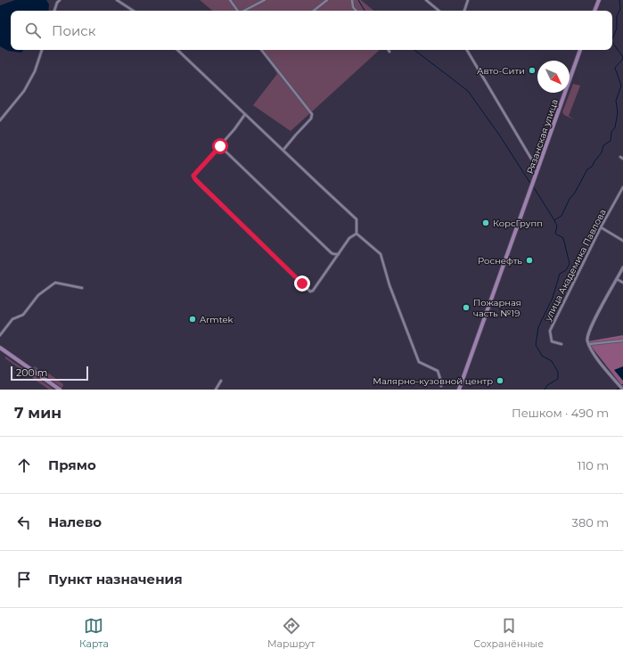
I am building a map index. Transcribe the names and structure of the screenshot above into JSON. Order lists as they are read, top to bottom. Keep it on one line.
{"streets":{"main road":["Рязанская улица"],"street":["улица Академика Павлова"]},"places":["Авто-Сити","КорсГрупп","Роснефть","Пожарная часть №19","Armtek","Малярно-кузовной центр"],"scale_bar":"200 m","north":"bottom right","page":{"search":"Поиск","scale":"200 m","heading":["7 мин","Пешком · 490 m"],"list":[["Прямо","110 m"],["Налево","380 m"],"Пункт назначения"],"nav":["Карта","Маршрут","Сохранённые"]}}
